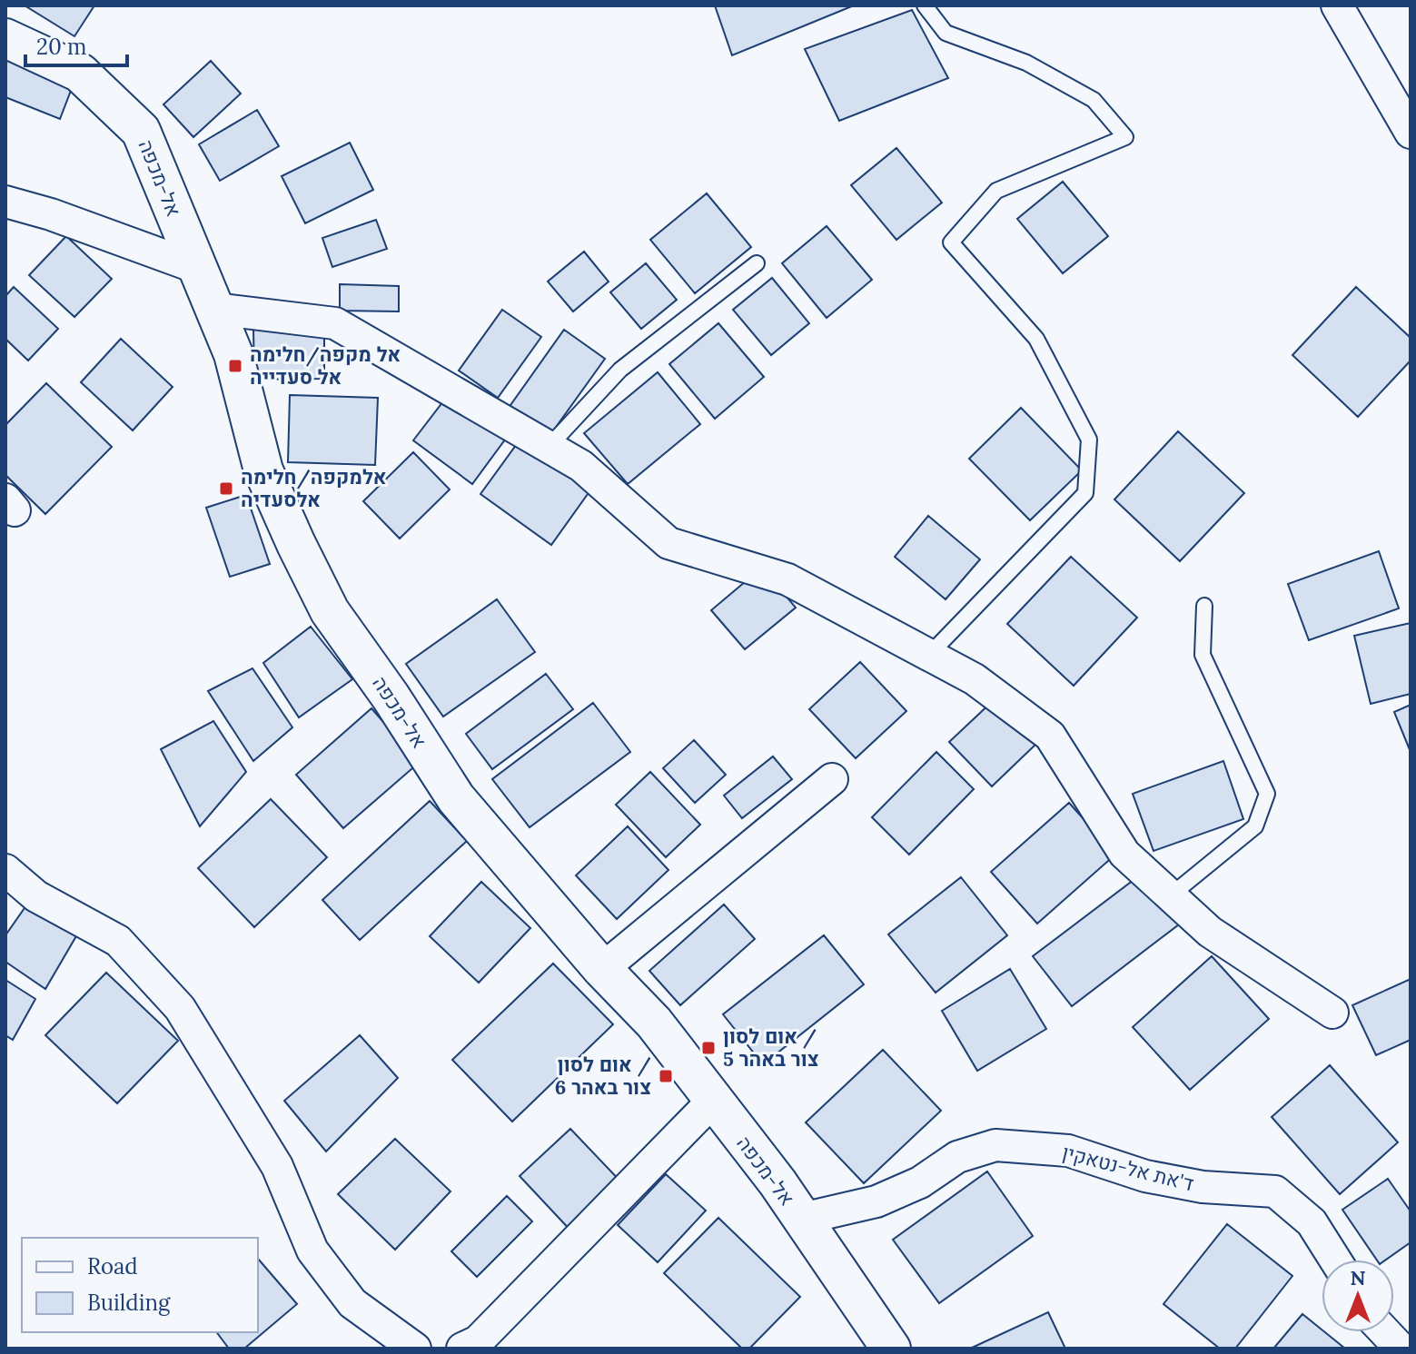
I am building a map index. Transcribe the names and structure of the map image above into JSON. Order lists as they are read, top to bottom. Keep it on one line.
{"streets":{"street":["אל-מכפה","ד'את אל-נטאקין"]},"crossings":[["אל-מכפה","ד'את אל-נטאקין"]],"places":{"transit":["אל מקפה/חלימה אל סעדייה","אלמקפה/חלימה אלסעדיה","אום לסון / צור באהר 5","אום לסון / צור באהר 6"]},"legend":["Road","Building"],"scale_bar":"20 m","north":"top"}
